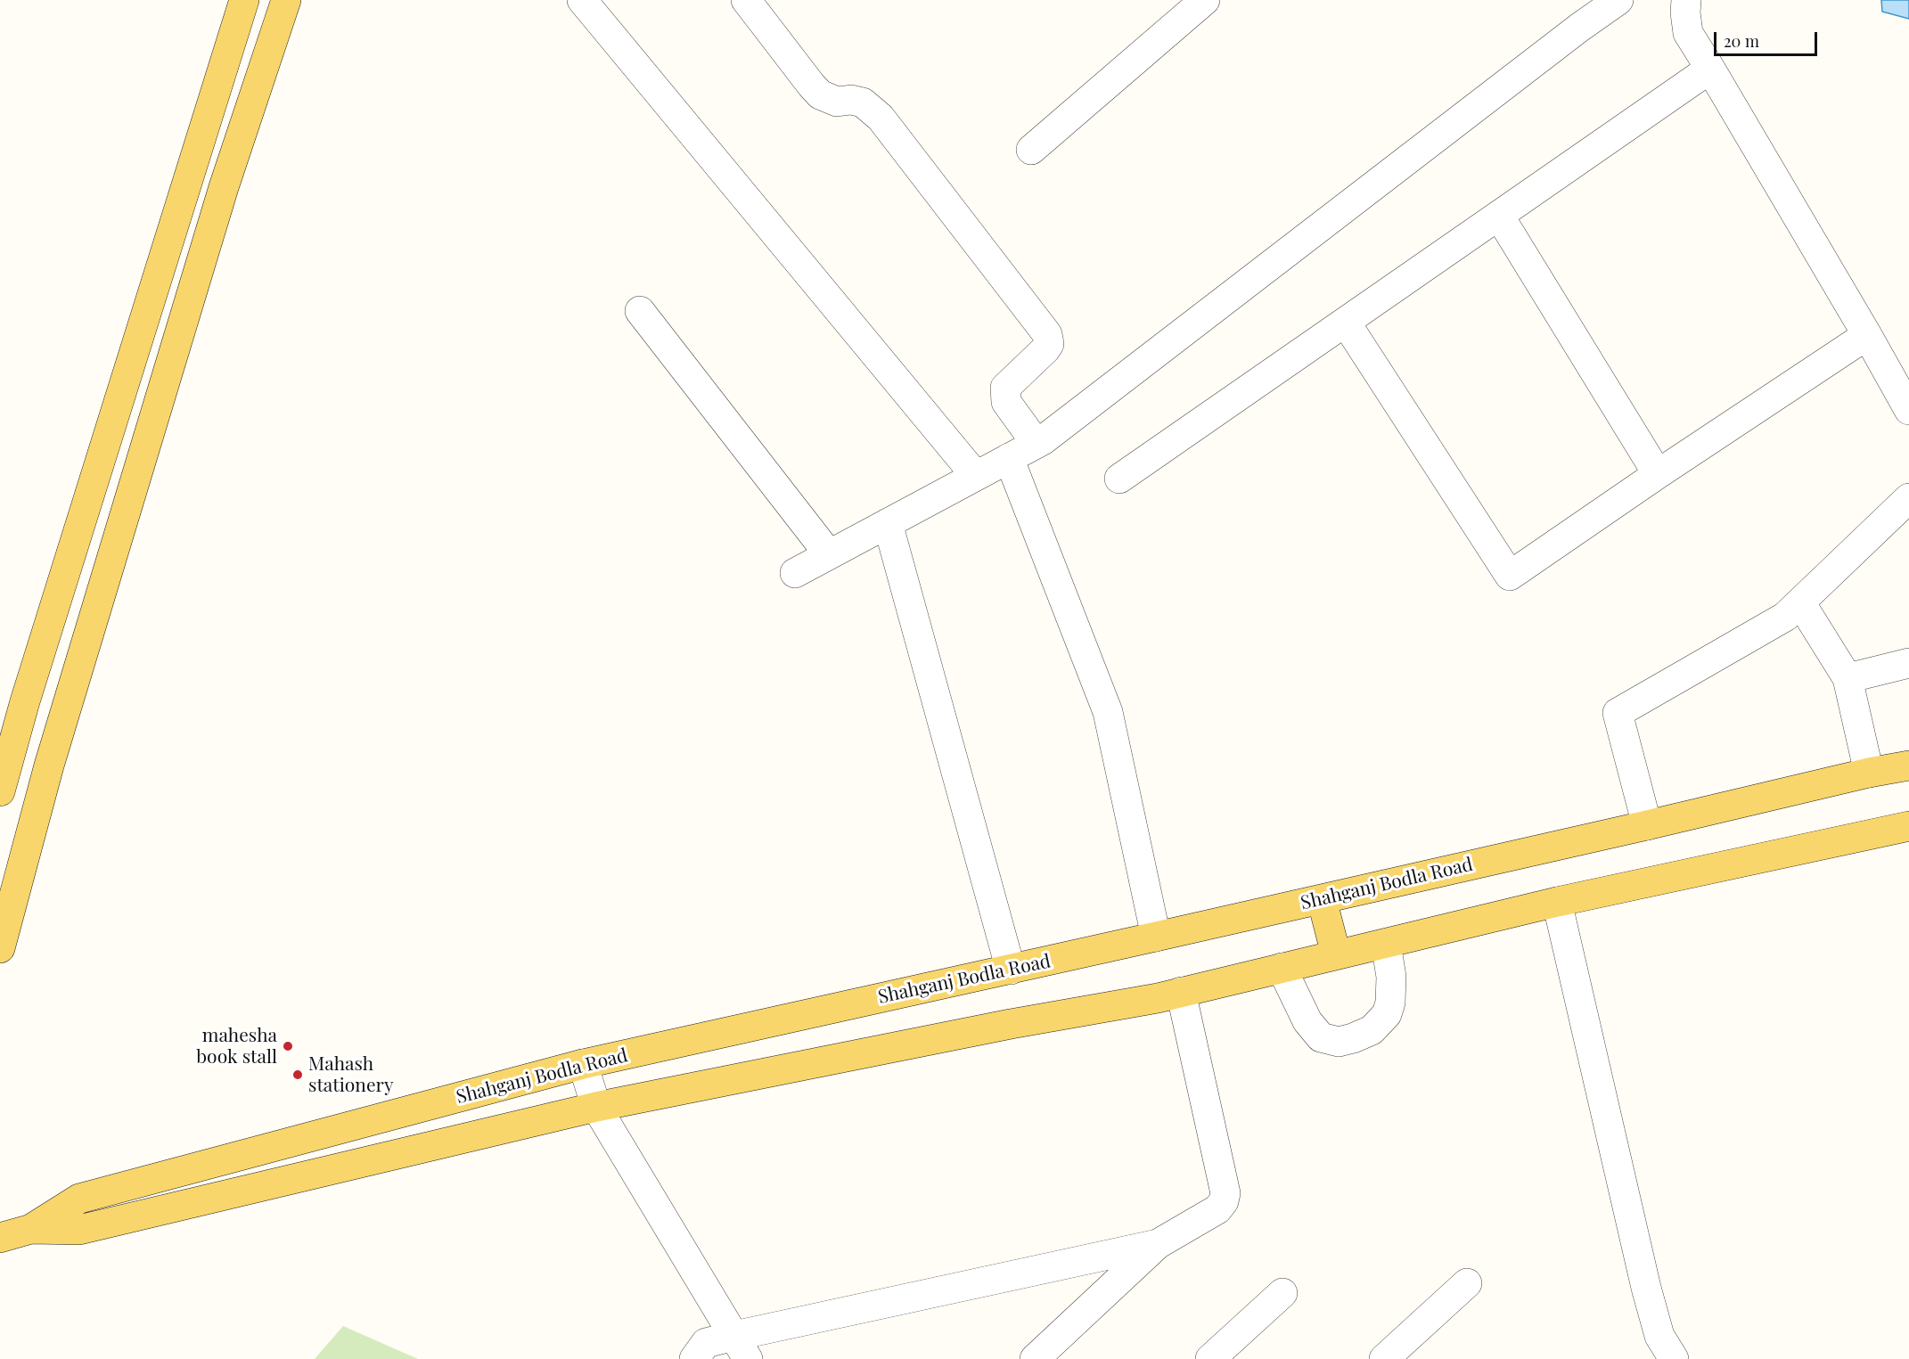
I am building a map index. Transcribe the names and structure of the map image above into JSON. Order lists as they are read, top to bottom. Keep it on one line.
{"streets":{"main road":["Shahganj Bodla Road"]},"places":["mahesha book stall","Mahash stationery"],"scale_bar":"20 m"}
